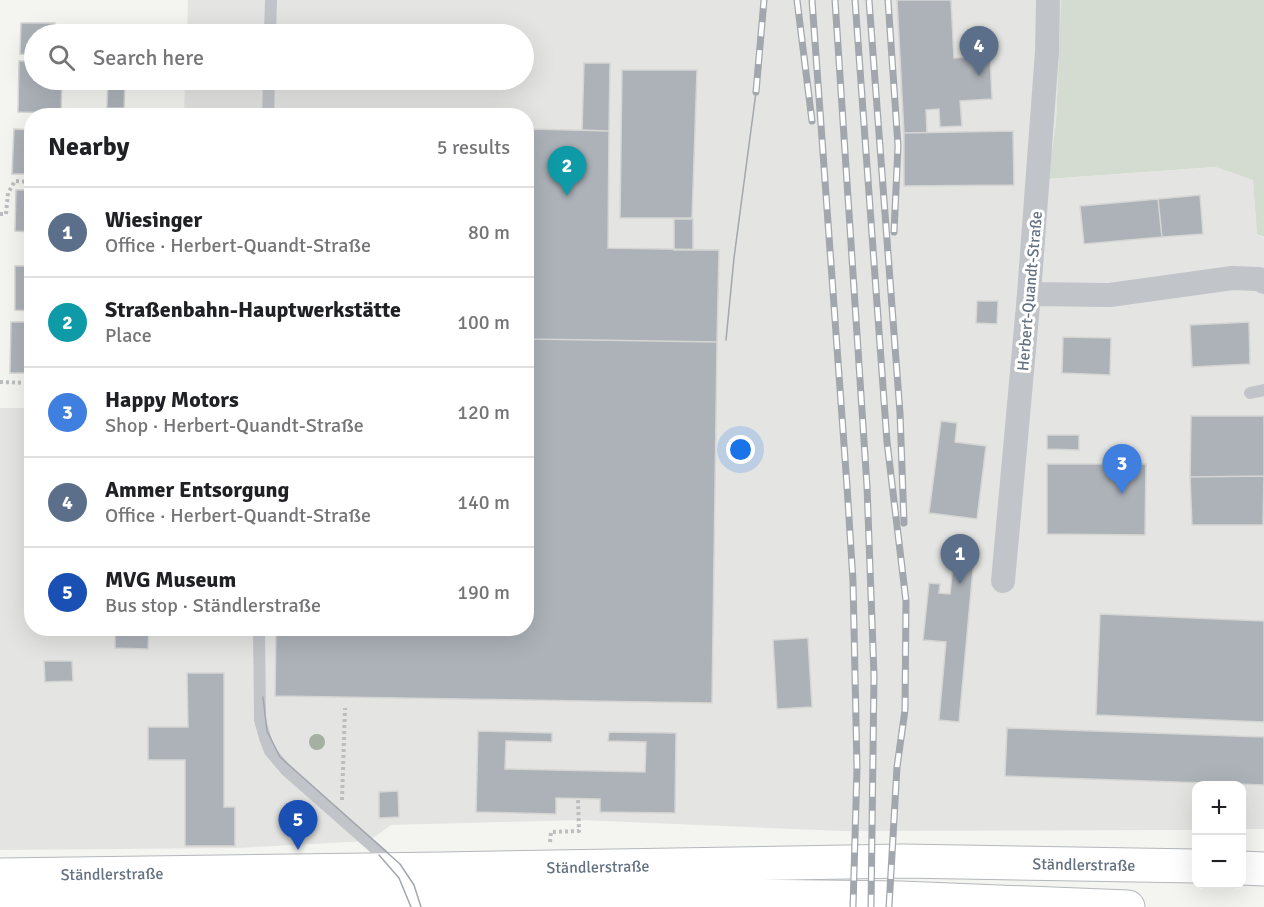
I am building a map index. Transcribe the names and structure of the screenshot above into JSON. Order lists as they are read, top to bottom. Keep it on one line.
{"streets":{"main road":["Ständlerstraße"],"street":["Herbert-Quandt-Straße"]},"page":{"search":"Search here","pins":["4","2","3","1","5"],"heading":["Nearby","5 results"],"list":[{"mark":"1","name":"Wiesinger","note":"Office · Herbert-Quandt-Straße","value":"80 m"},{"mark":"2","name":"Straßenbahn-Hauptwerkstätte","note":"Place","value":"100 m"},{"mark":"3","name":"Happy Motors","note":"Shop · Herbert-Quandt-Straße","value":"120 m"},{"mark":"4","name":"Ammer Entsorgung","note":"Office · Herbert-Quandt-Straße","value":"140 m"},{"mark":"5","name":"MVG Museum","note":"Bus stop · Ständlerstraße","value":"190 m"}],"map_buttons":["+","−"]}}
